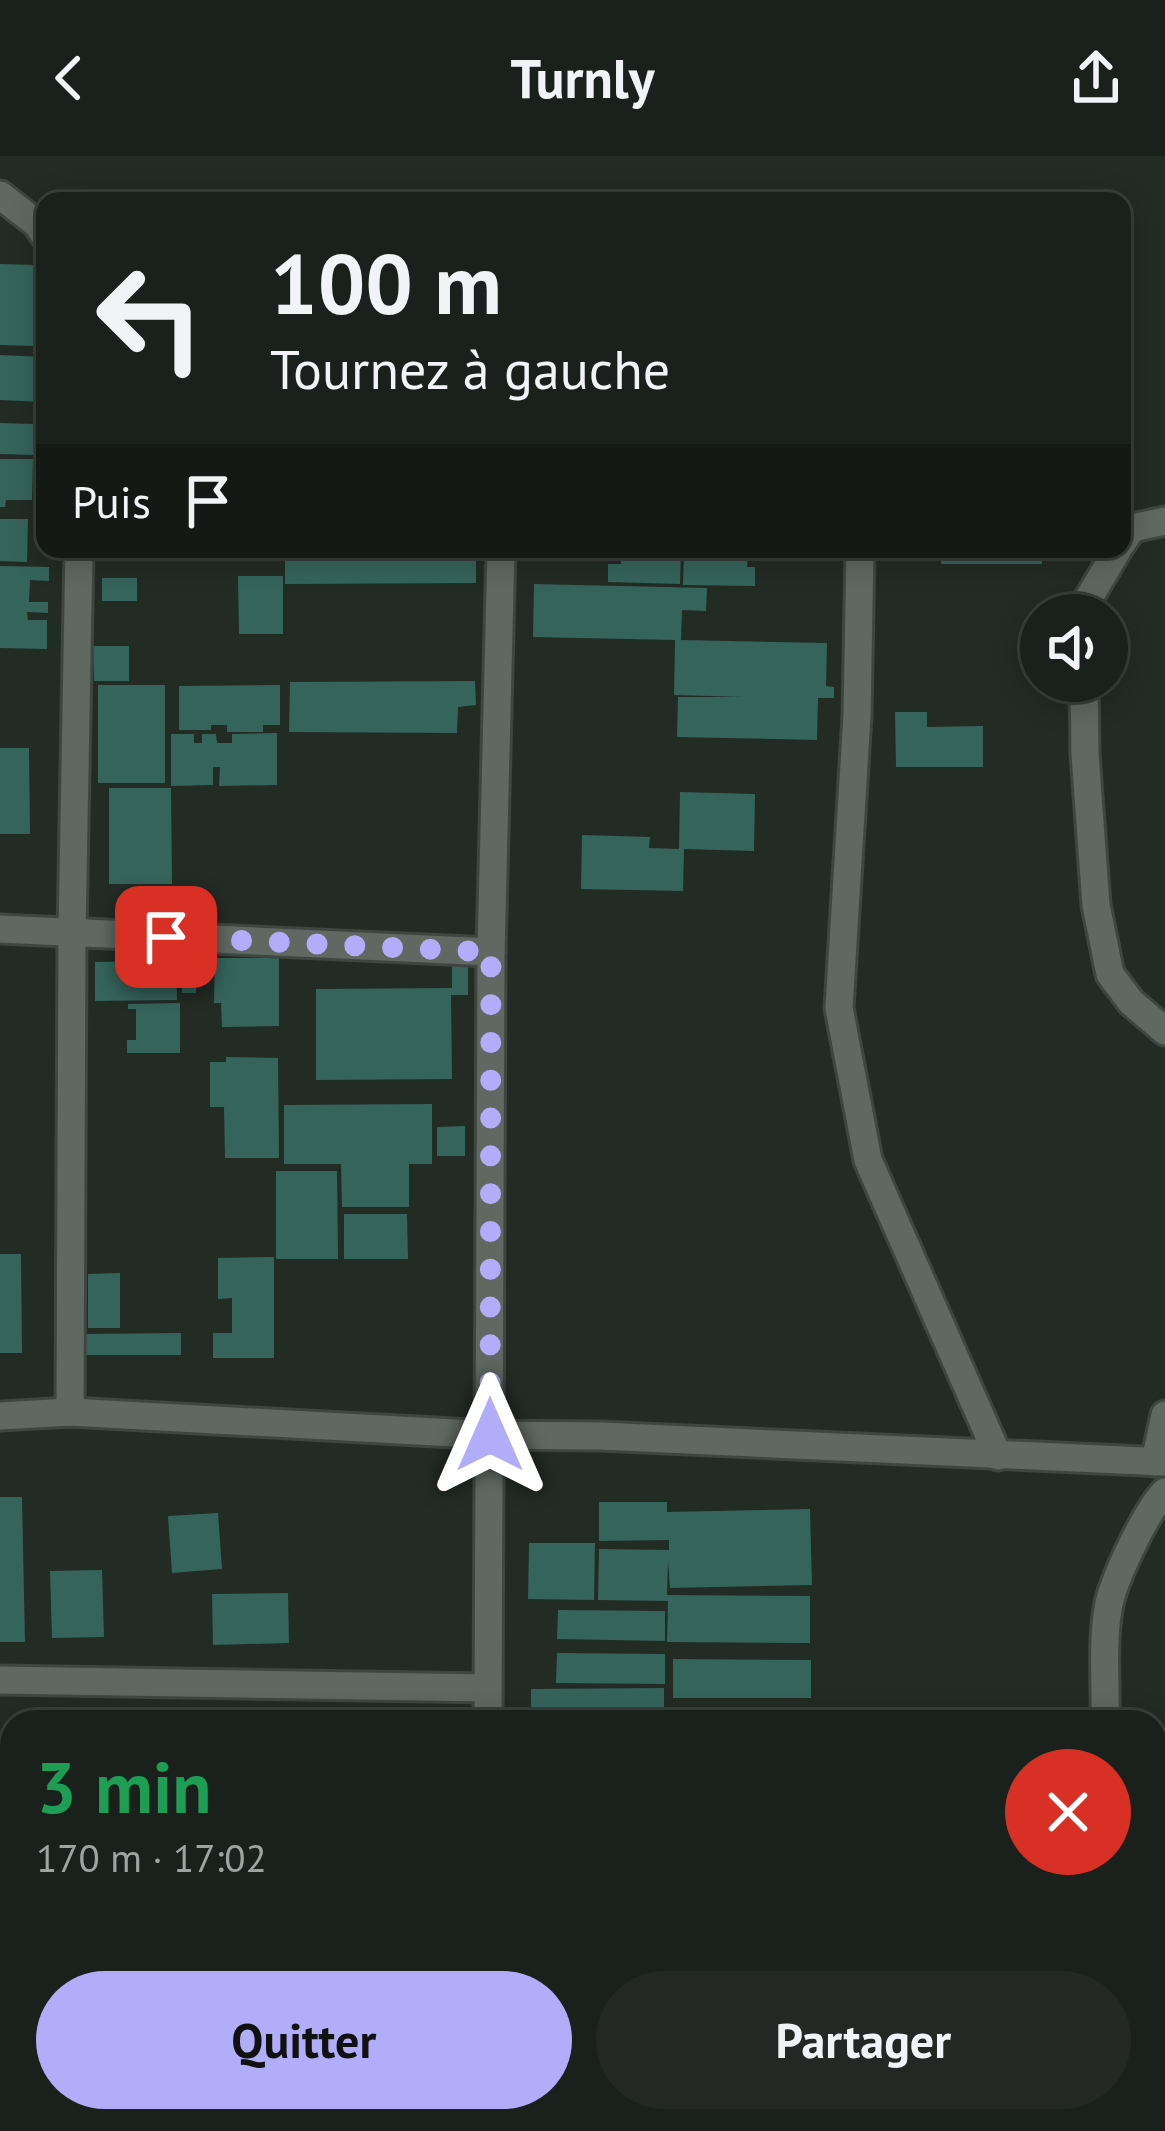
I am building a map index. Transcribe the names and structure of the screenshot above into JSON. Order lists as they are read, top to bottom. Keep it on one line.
{"page":{"header":"Turnly","turn":["100 m","Tournez à gauche"],"then":"Puis","heading":["3 min","170 m · 17:02"],"buttons":["Quitter","Partager"]}}
